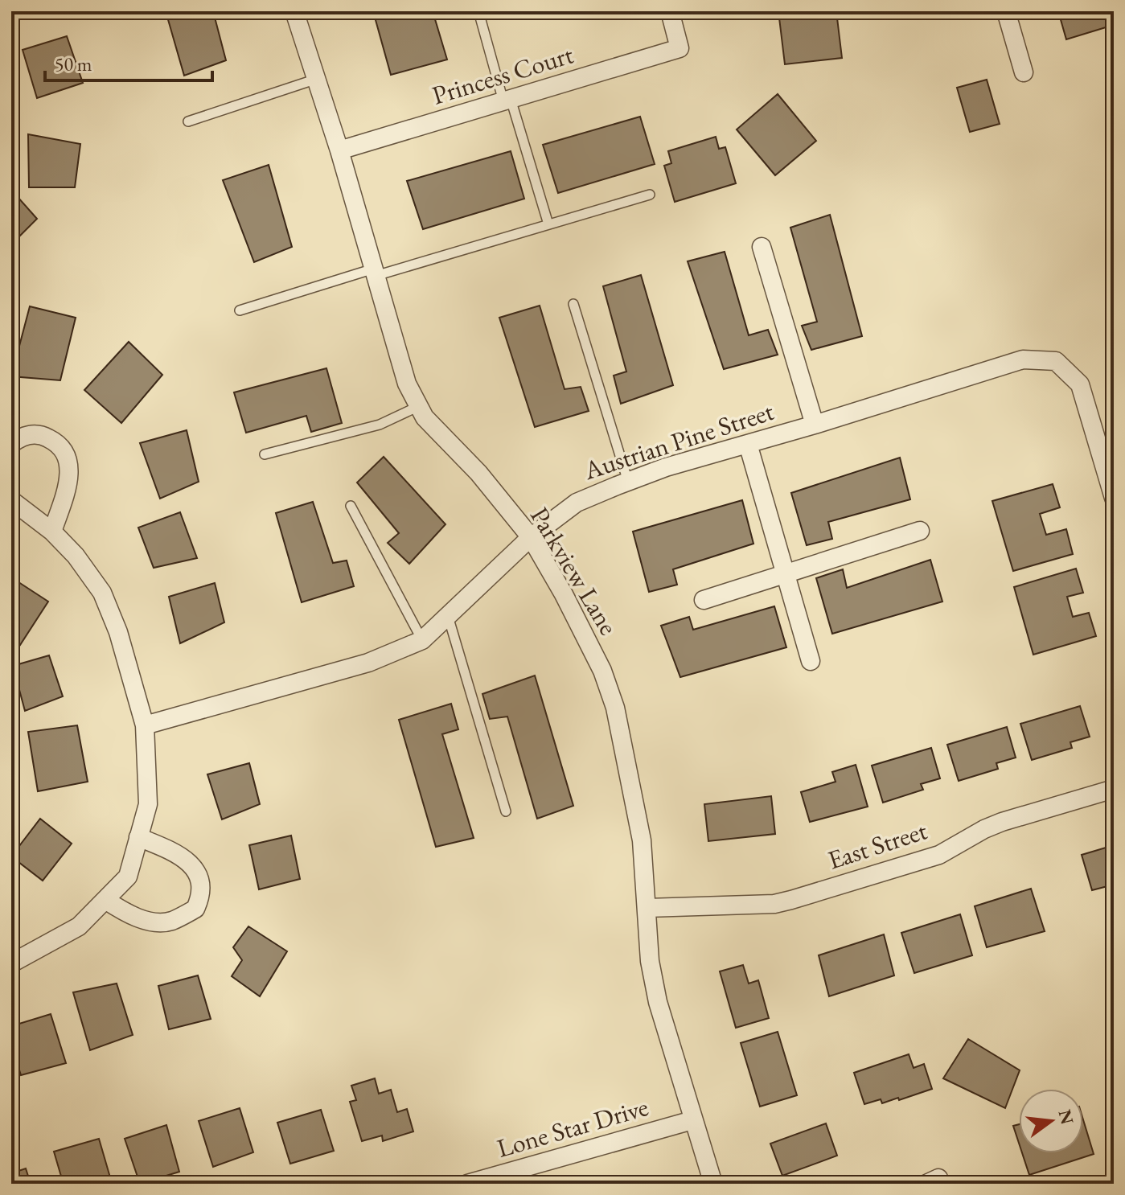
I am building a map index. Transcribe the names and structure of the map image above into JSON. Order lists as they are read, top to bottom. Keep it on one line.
{"streets":{"street":["Princess Court","Austrian Pine Street","Parkview Lane","East Street","Lone Star Drive"]},"crossings":[["Princess Court","Parkview Lane"],["Austrian Pine Street","Parkview Lane"],["Parkview Lane","East Street"],["Parkview Lane","Lone Star Drive"]],"scale_bar":"50 m","north":"right"}
